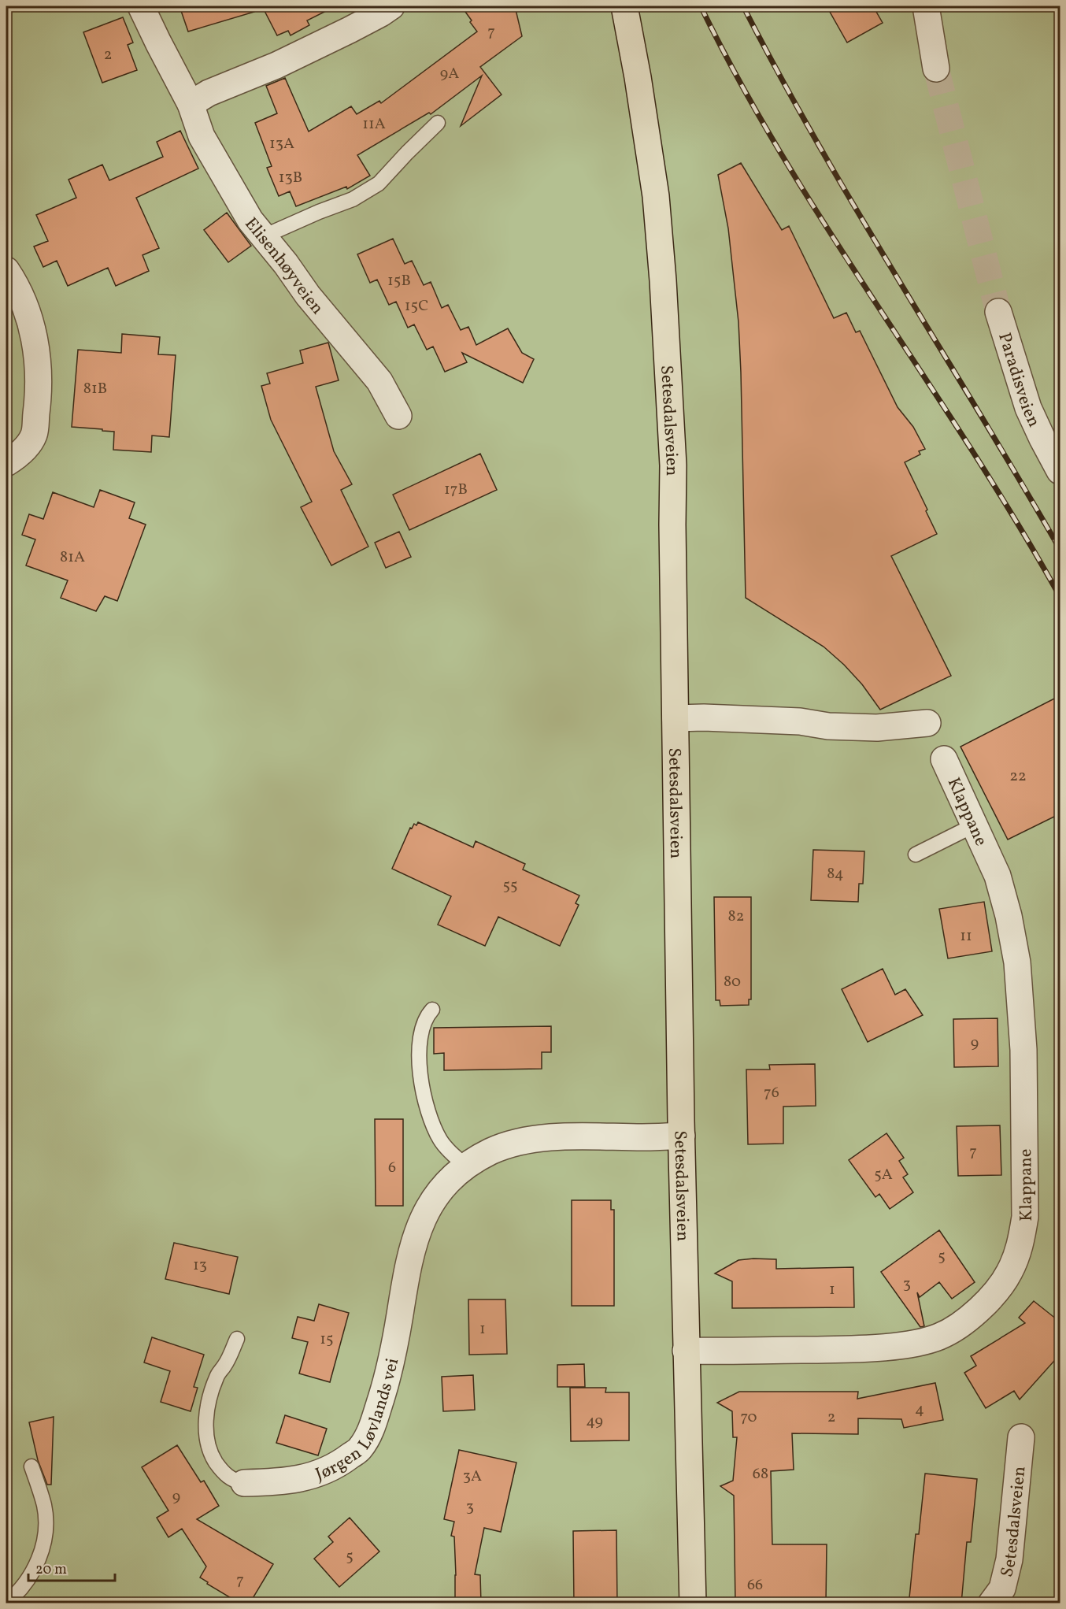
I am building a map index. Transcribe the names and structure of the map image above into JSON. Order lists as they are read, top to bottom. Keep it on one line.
{"streets":{"highway":["Setesdalsveien"],"street":["Elisenhøyveien","Paradisveien","Klappane","Jørgen Løvlands vei"]},"crossings":[["Setesdalsveien","Klappane"],["Setesdalsveien","Jørgen Løvlands vei"]],"house_numbers":["7","2","9A","11A","13A","13B","15B","15C","81B","17B","81A","22","84","55","82","11","80","9","76","7","6","5A","5","13","3","1","1","15","4","70","2","49","68","3A","9","3","5","7","66"],"scale_bar":"20 m"}
